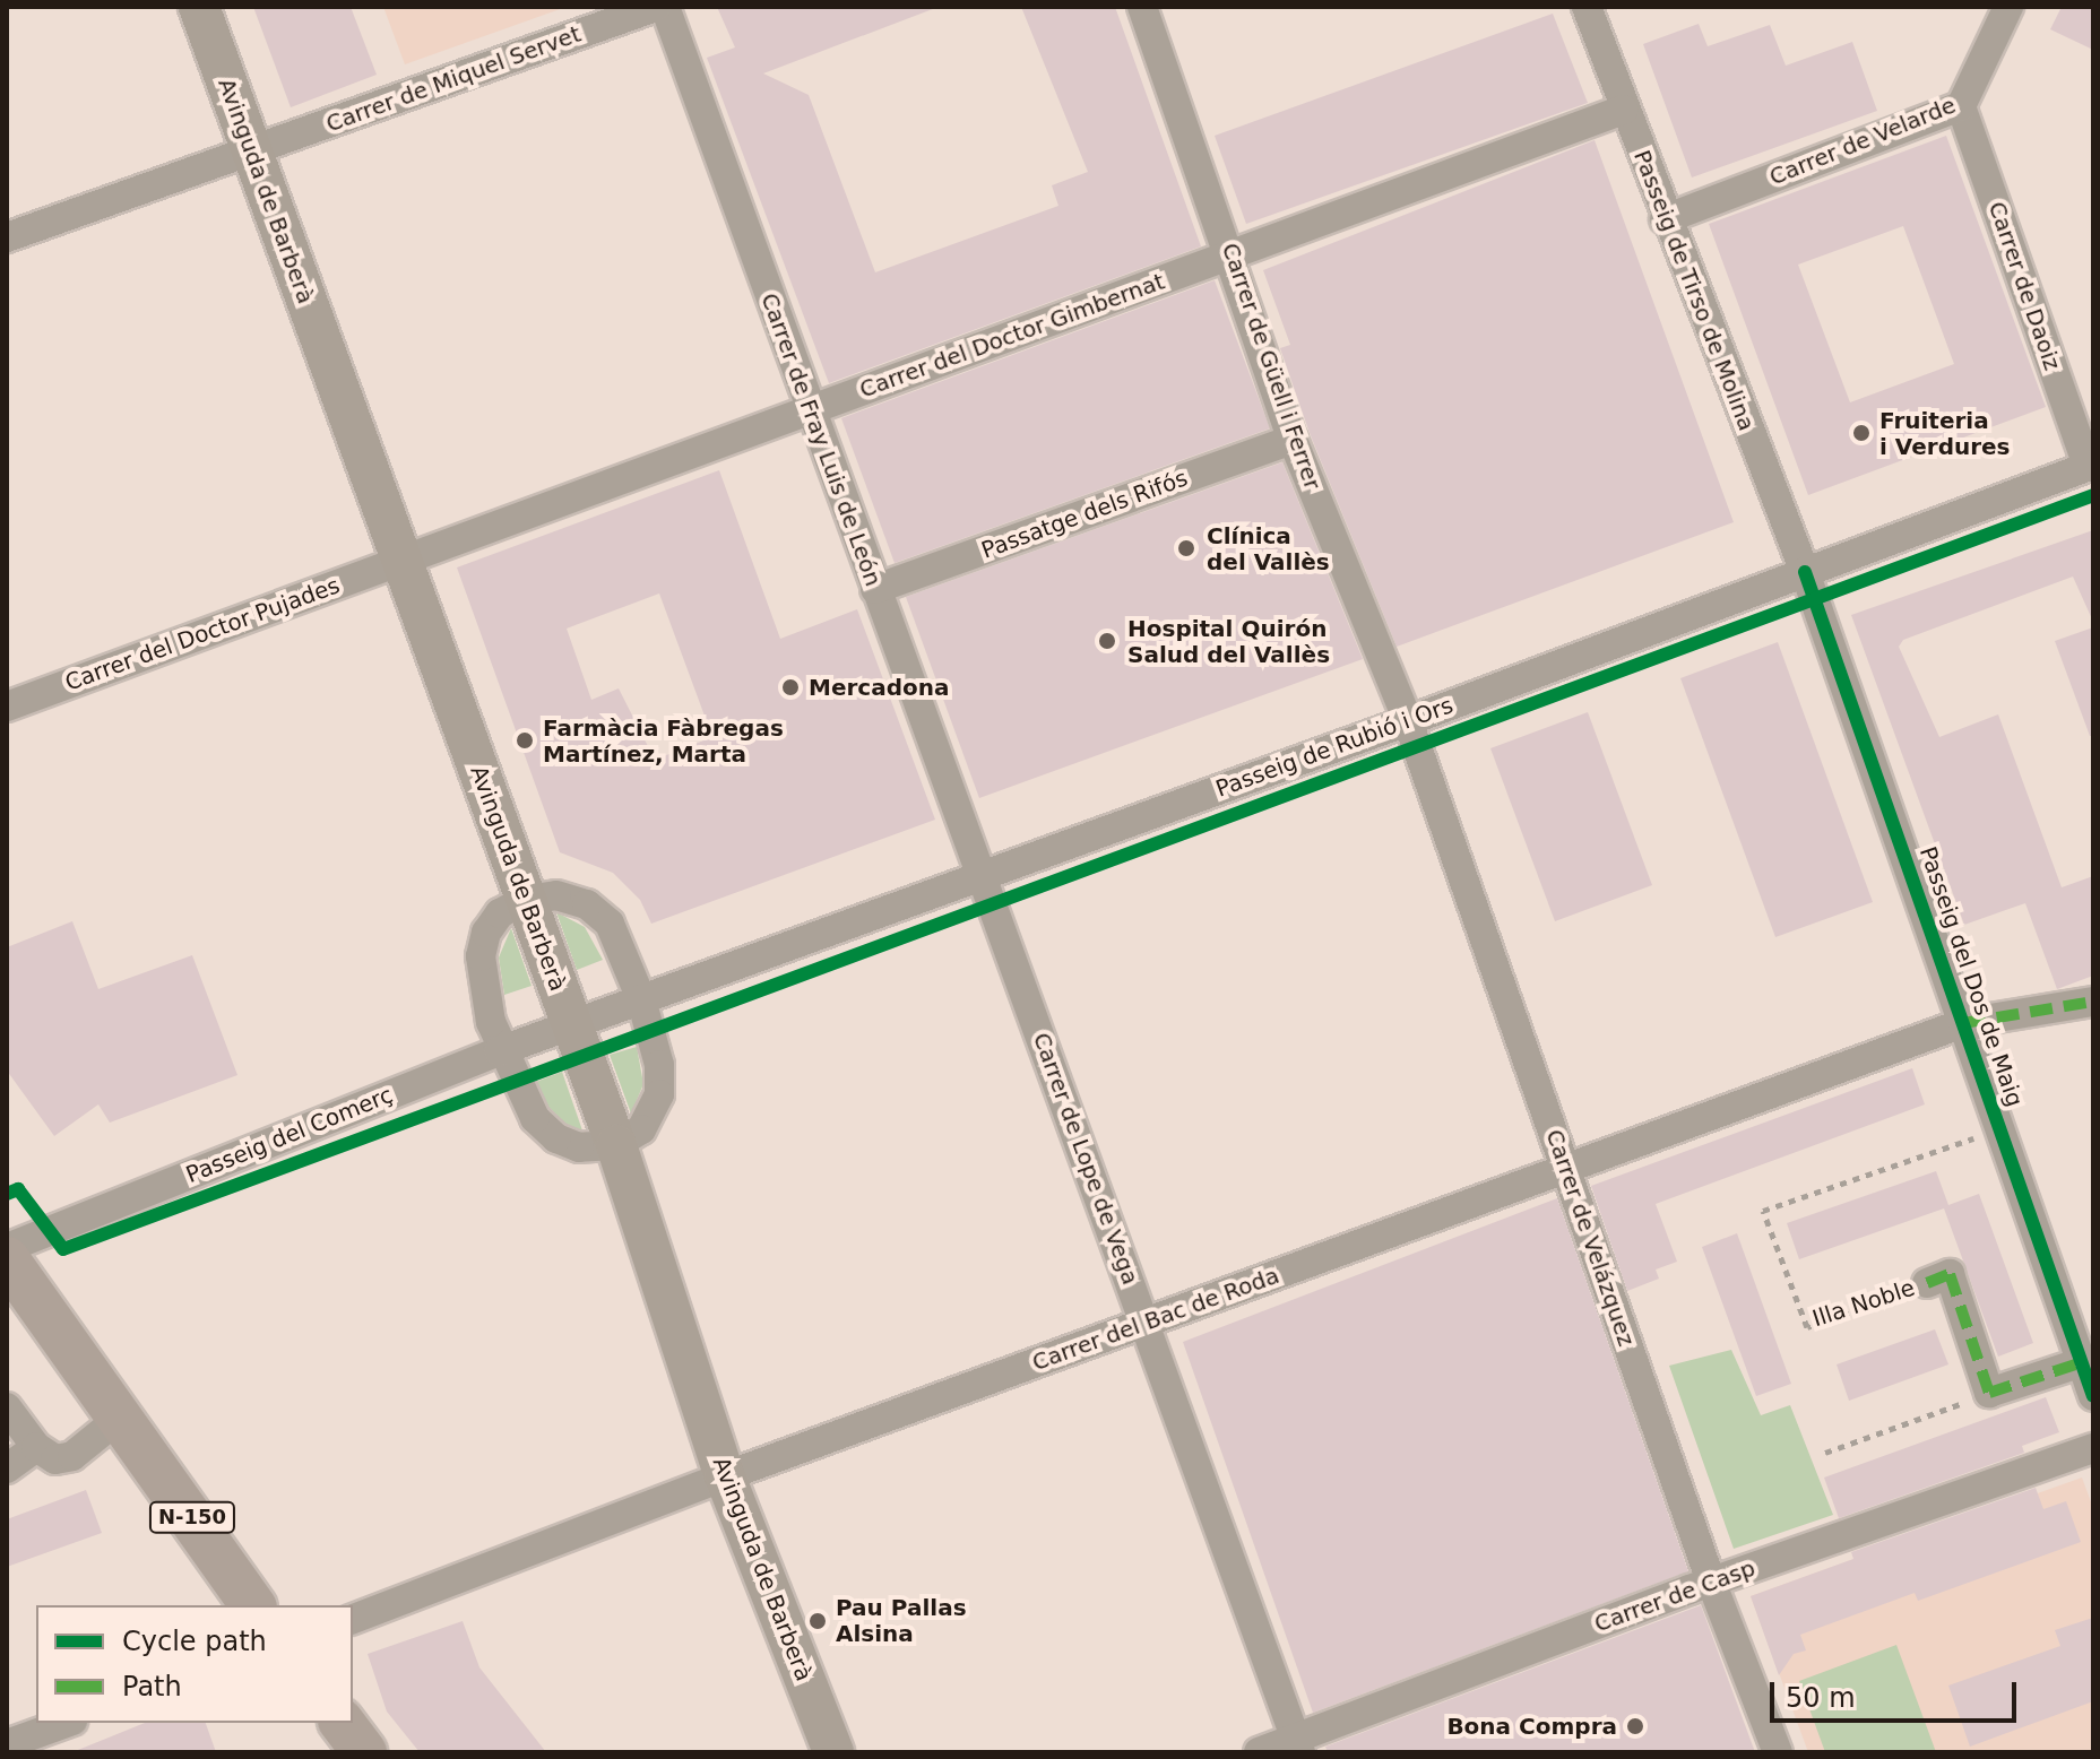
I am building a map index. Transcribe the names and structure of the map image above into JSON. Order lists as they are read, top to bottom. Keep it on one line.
{"streets":{"main road":["N-150"],"street":["Carrer de Miquel Servet","Carrer de Velarde","Avinguda de Barberà","Carrer de Daoiz","Passeig de Tirso de Molina","Carrer del Doctor Gimbernat","Carrer de Güell i Ferrer","Carrer de Fray Luis de León","Passatge dels Rifós","Carrer del Doctor Pujades","Passeig de Rubió i Ors","Passeig del Dos de Maig","Passeig del Comerç","Carrer de Lope de Vega","Carrer de Velázquez","Illa Noble","Carrer del Bac de Roda","Carrer de Casp"]},"crossings":[["Carrer de Miquel Servet","Avinguda de Barberà"],["Carrer de Velarde","Carrer de Daoiz"],["Carrer de Velarde","Passeig de Tirso de Molina"],["Avinguda de Barberà","Carrer del Doctor Gimbernat"],["Avinguda de Barberà","Carrer del Doctor Pujades"],["Avinguda de Barberà","Passeig de Rubió i Ors"],["Avinguda de Barberà","Passeig del Comerç"],["Avinguda de Barberà","Carrer del Bac de Roda"],["Carrer de Daoiz","Passeig de Rubió i Ors"],["Passeig de Tirso de Molina","Carrer del Doctor Gimbernat"],["Passeig de Tirso de Molina","Passeig de Rubió i Ors"],["Passeig de Tirso de Molina","Passeig del Dos de Maig"],["Carrer del Doctor Gimbernat","Carrer de Güell i Ferrer"],["Carrer del Doctor Gimbernat","Carrer de Fray Luis de León"],["Carrer del Doctor Gimbernat","Carrer del Doctor Pujades"],["Carrer de Güell i Ferrer","Passatge dels Rifós"],["Carrer de Güell i Ferrer","Passeig de Rubió i Ors"],["Carrer de Güell i Ferrer","Carrer de Velázquez"],["Carrer de Fray Luis de León","Passatge dels Rifós"],["Carrer de Fray Luis de León","Passeig de Rubió i Ors"],["Carrer de Fray Luis de León","Carrer de Lope de Vega"],["Passeig de Rubió i Ors","Passeig del Dos de Maig"],["Passeig de Rubió i Ors","Passeig del Comerç"],["Passeig de Rubió i Ors","Carrer de Lope de Vega"],["Passeig de Rubió i Ors","Carrer de Velázquez"],["Passeig del Dos de Maig","Illa Noble"],["Passeig del Dos de Maig","Carrer del Bac de Roda"],["Carrer de Lope de Vega","Carrer del Bac de Roda"],["Carrer de Lope de Vega","Carrer de Casp"],["Carrer de Velázquez","Carrer del Bac de Roda"],["Carrer de Velázquez","Carrer de Casp"]],"places":["Fruiteria i Verdures","Clínica del Vallès","Hospital Quirón Salud del Vallès","Mercadona","Farmàcia Fàbregas Martínez, Marta","Pau Pallas Alsina","Bona Compra"],"legend":["Cycle path","Path"],"scale_bar":"50 m"}
